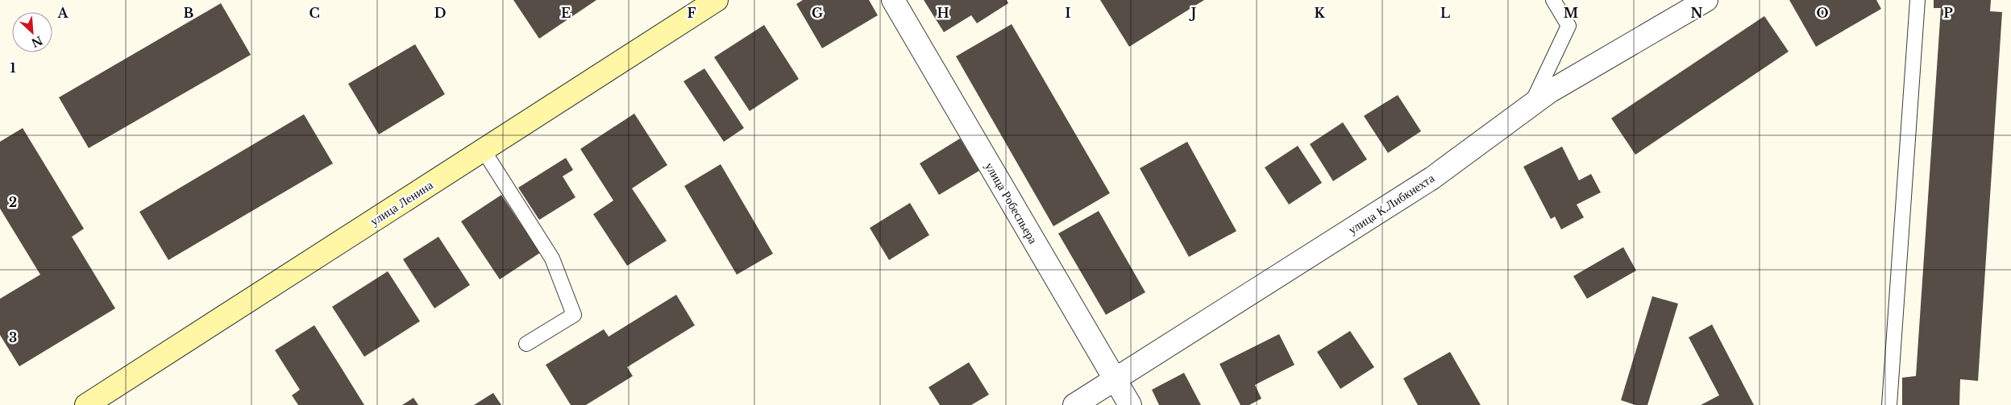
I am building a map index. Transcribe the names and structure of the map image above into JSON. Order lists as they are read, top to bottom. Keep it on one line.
{"streets":{"main road":["улица Ленина"],"street":["улица Робеспьера","улица К.Либкнехта"]},"crossings":[["улица Робеспьера","улица К.Либкнехта"]],"north":"bottom right","grid":{"columns":["A","B","C","D","E","F","G","H","I","J","K","L","M","N","O","P"],"rows":["1","2","3"]}}
